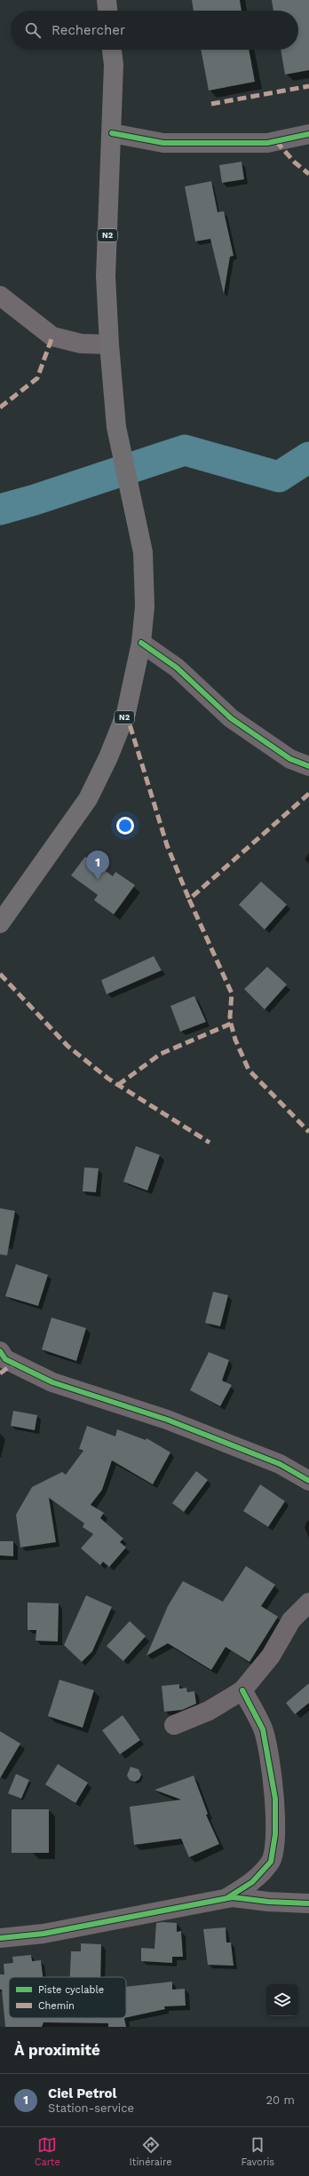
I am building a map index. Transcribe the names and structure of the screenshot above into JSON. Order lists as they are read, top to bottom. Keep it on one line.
{"streets":{"highway":["N2"]},"legend":["Piste cyclable","Chemin"],"page":{"search":"Rechercher","pins":"1","heading":"À proximité","list":[{"mark":"1","name":"Ciel Petrol","note":"Station-service","value":"20 m"}],"nav":["Carte","Itinéraire","Favoris"]}}
